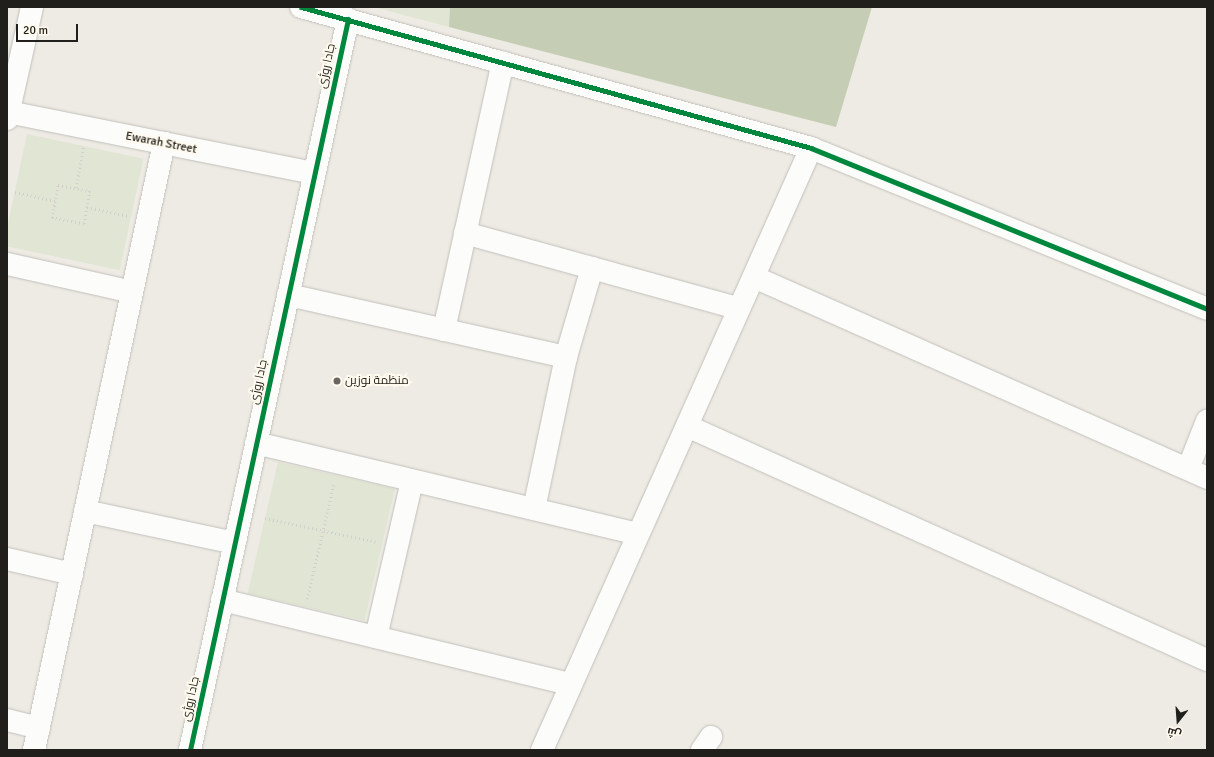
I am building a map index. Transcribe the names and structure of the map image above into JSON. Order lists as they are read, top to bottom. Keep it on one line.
{"streets":{"street":["جادا روژی","Ewarah Street"]},"crossings":[["جادا روژی","Ewarah Street"]],"places":["منظمة نوزين"],"scale_bar":"20 m","north":"bottom"}
